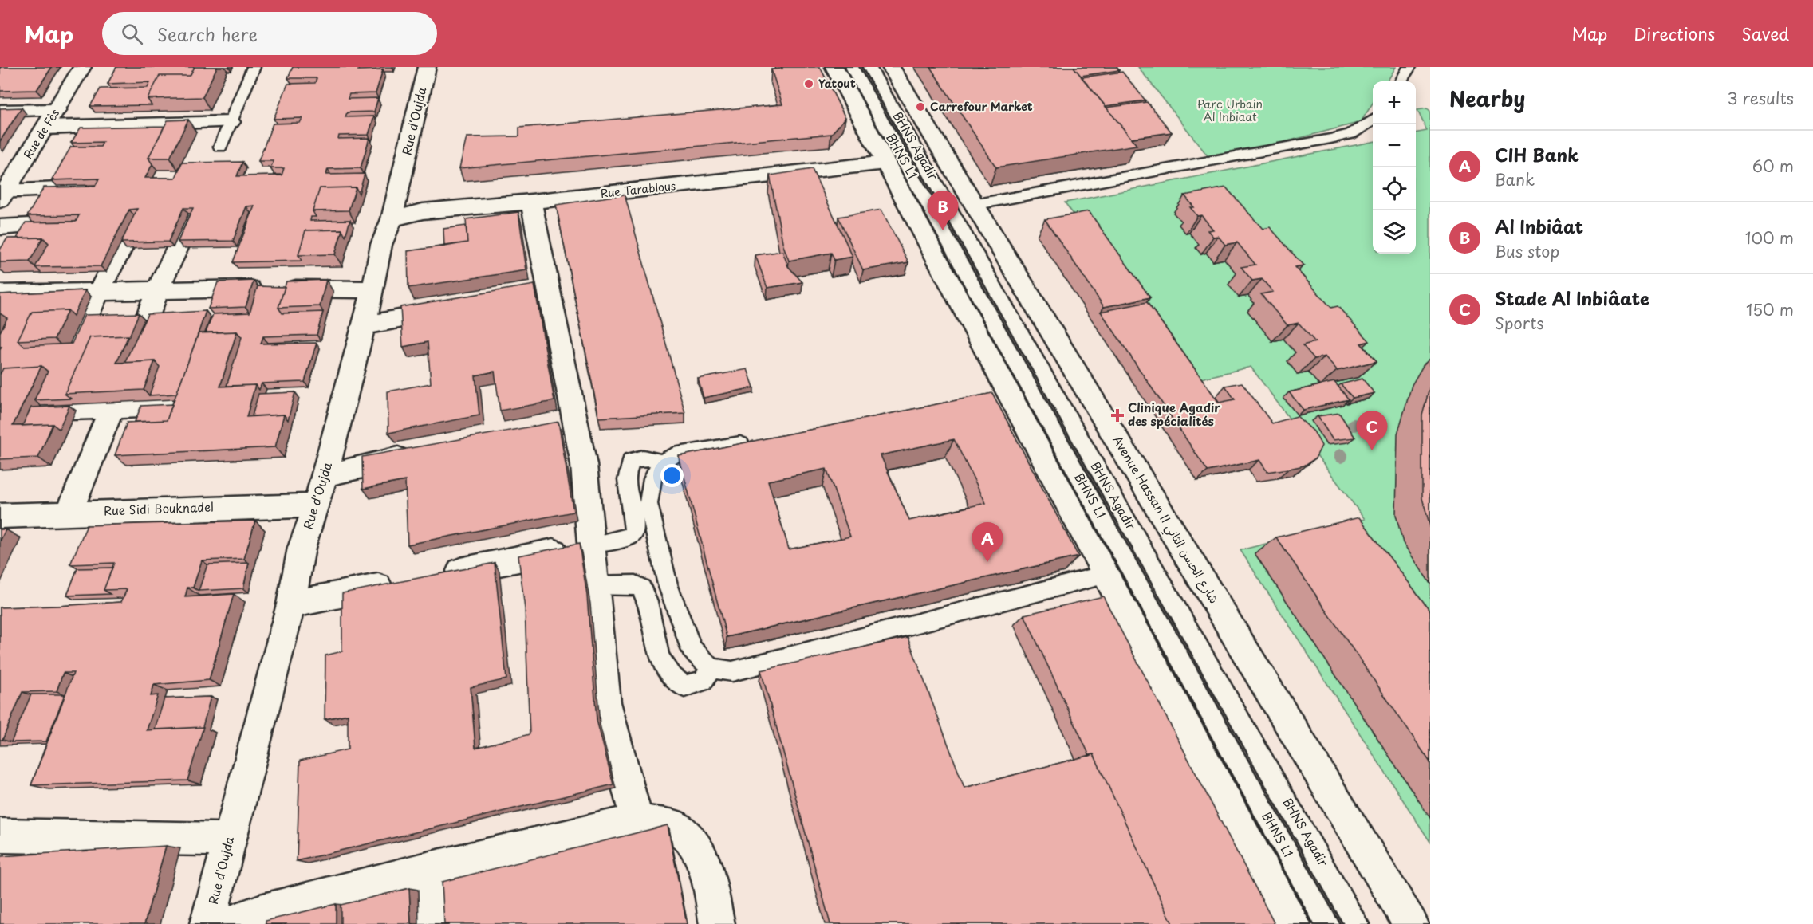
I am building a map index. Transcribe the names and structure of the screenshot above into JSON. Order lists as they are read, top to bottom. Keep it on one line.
{"streets":{"street":["Rue d'Oujda","Rue de Fès","Rue Tarablous","Rue Sidi Bouknadel","Avenue Hassan II شارع الحسن الثاني"],"lane":["BHNS Agadir","BHNS L1"]},"crossings":[["Rue d'Oujda","Rue Tarablous"],["Rue d'Oujda","Rue Sidi Bouknadel"]],"parks":["Parc Urbain Al Inbiaat"],"places":{"other":["Yatout","Carrefour Market"],"health":["Clinique Agadir des spécialités"]},"page":{"header":"Map","search":"Search here","nav":["Map","Directions","Saved"],"heading":["Nearby","3 results"],"map_buttons":["+","−"],"list":[{"mark":"A","name":"CIH Bank","note":"Bank","value":"60 m"},{"mark":"B","name":"Al Inbiâat","note":"Bus stop","value":"100 m"},{"mark":"C","name":"Stade Al Inbiâate","note":"Sports","value":"150 m"}],"pins":["B","C","A"]}}
